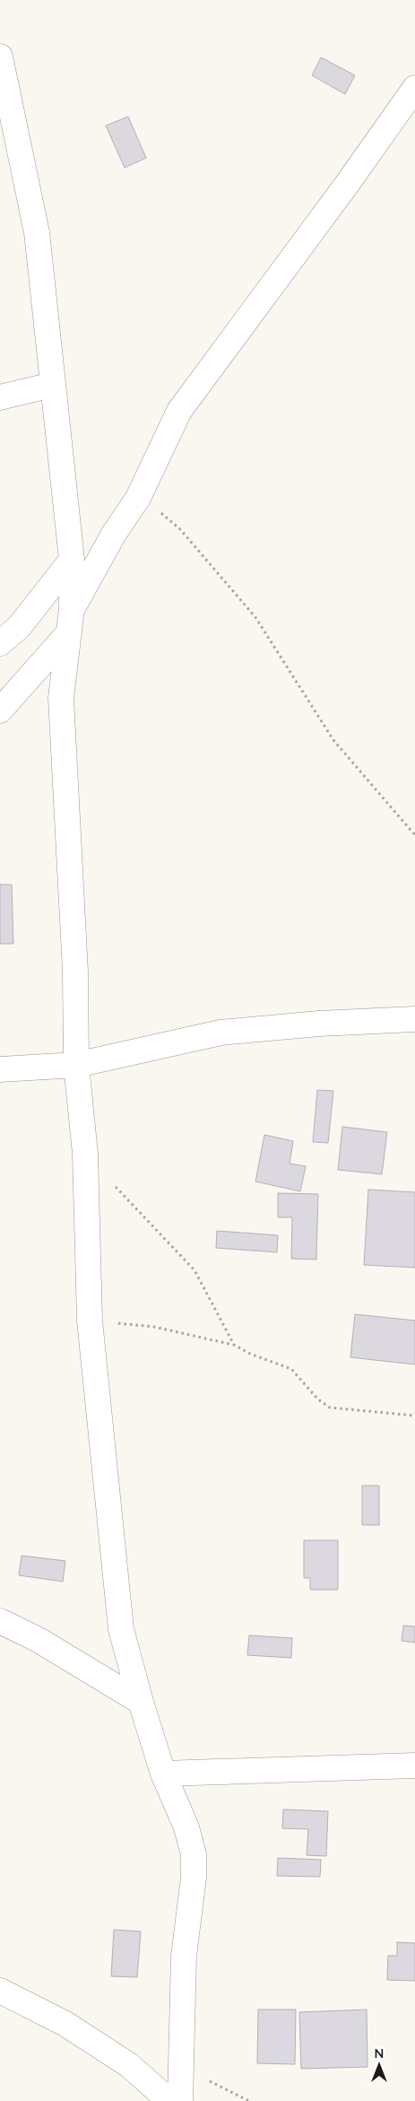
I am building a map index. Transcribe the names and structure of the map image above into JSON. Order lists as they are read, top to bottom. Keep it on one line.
{"north":"top"}
